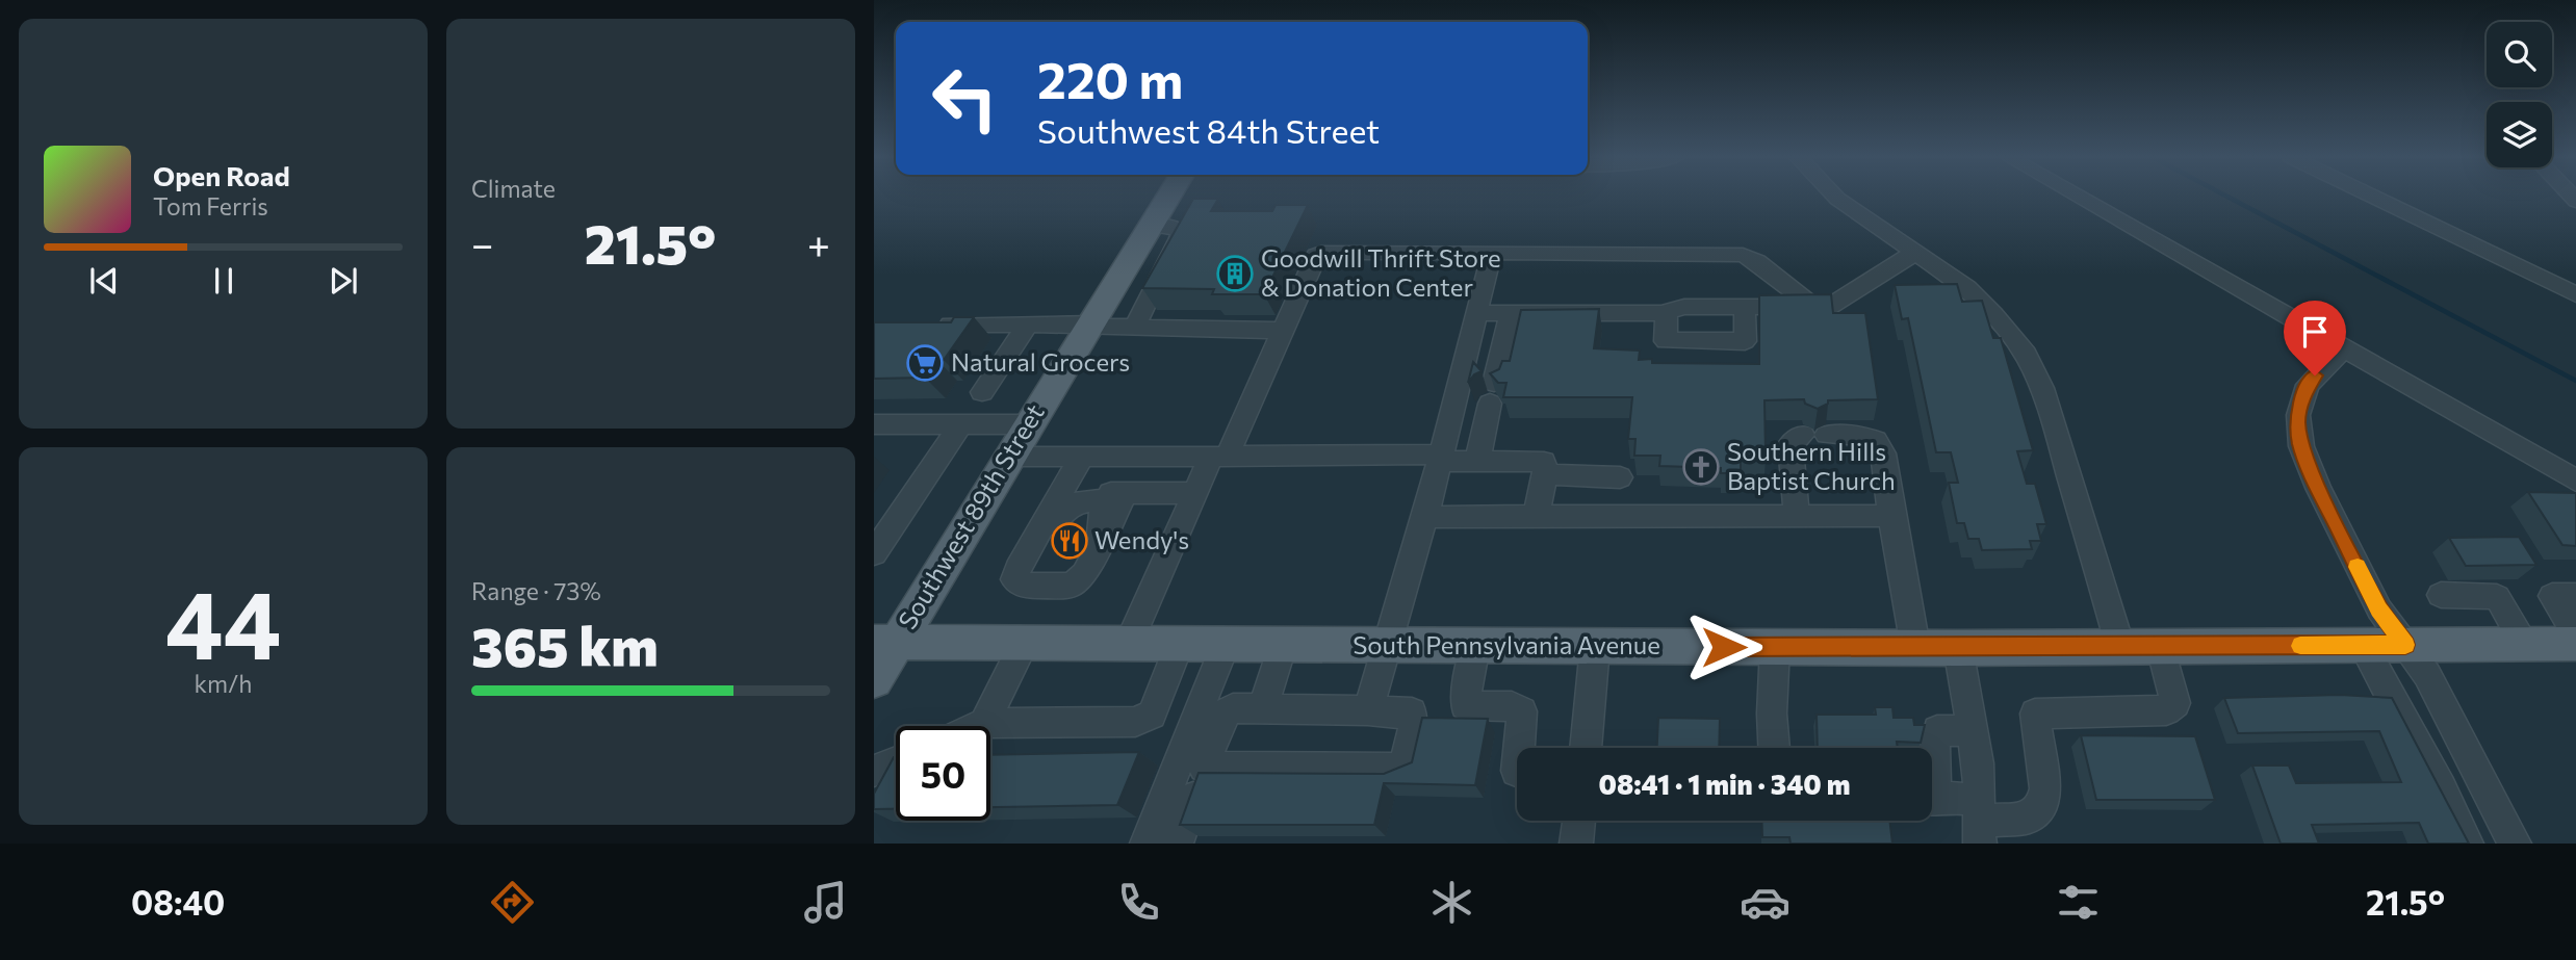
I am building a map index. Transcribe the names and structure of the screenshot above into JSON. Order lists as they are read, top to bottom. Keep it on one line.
{"streets":{"main road":["Southwest 89th Street","South Pennsylvania Avenue"]},"crossings":[["Southwest 89th Street","South Pennsylvania Avenue"]],"places":{"building":["Goodwill Thrift Store & Donation Center"],"supermarket":["Natural Grocers"],"church":["Southern Hills Baptist Church"],"restaurant":["Wendy's"]},"page":{"tile":["Climate",["44","km/h"],["Range · 73%","365 km"]],"turn":["220 m","Southwest 84th Street"],"song":["Open Road","Tom Ferris"],"heat":["−","21.5°","+"],"limit":"50","trip":"08:41 · 1 min · 340 m","tabs":["08:40","21.5°"]}}
